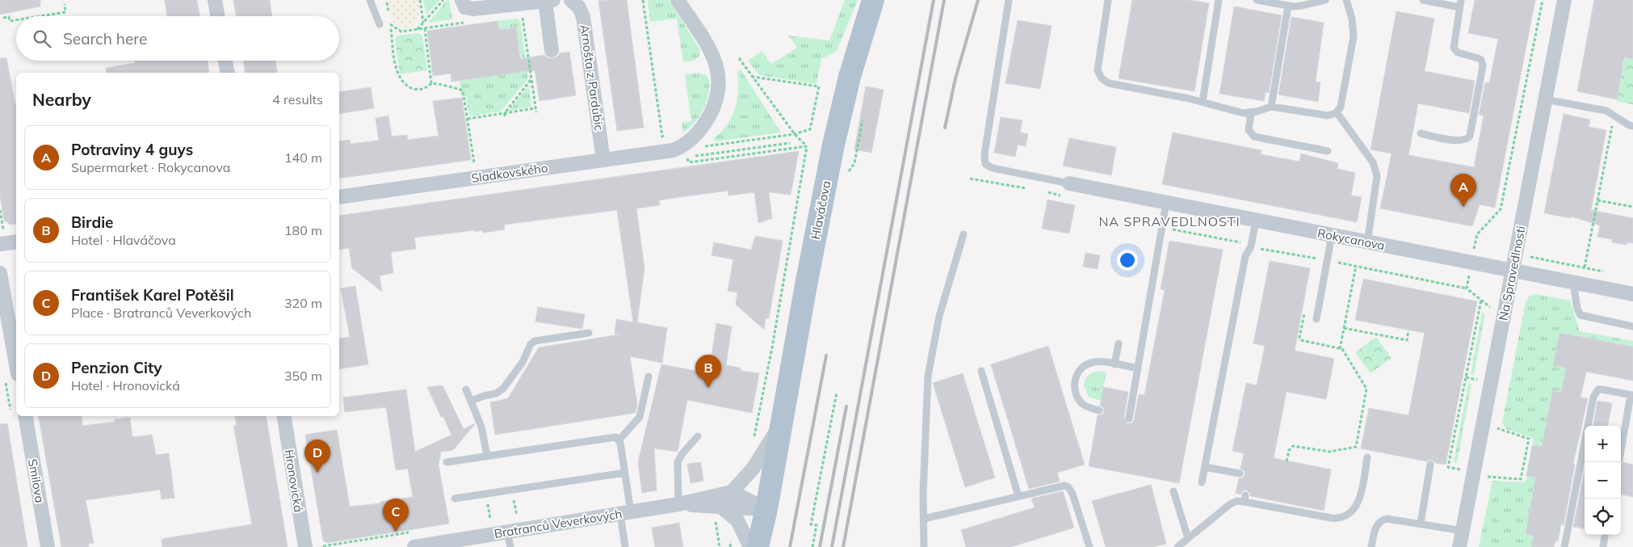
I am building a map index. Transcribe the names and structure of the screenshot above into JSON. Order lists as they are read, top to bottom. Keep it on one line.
{"streets":{"main road":["Hlaváčova"],"street":["Arnošta z Pardubic","Sladkovského","Rokycanova","Na Spravedlnosti","Smilova","Hronovická","Bratranců Veverkových"]},"crossings":[["Arnošta z Pardubic","Sladkovského"],["Hlaváčova","Bratranců Veverkových"],["Rokycanova","Na Spravedlnosti"]],"districts":["NA SPRAVEDLNOSTI"],"page":{"search":"Search here","heading":["Nearby","4 results"],"list":[{"mark":"A","name":"Potraviny 4 guys","note":"Supermarket · Rokycanova","value":"140 m"},{"mark":"B","name":"Birdie","note":"Hotel · Hlaváčova","value":"180 m"},{"mark":"C","name":"František Karel Potěšil","note":"Place · Bratranců Veverkových","value":"320 m"},{"mark":"D","name":"Penzion City","note":"Hotel · Hronovická","value":"350 m"}],"pins":["A","B","D","C"],"map_buttons":["+","−"]}}
